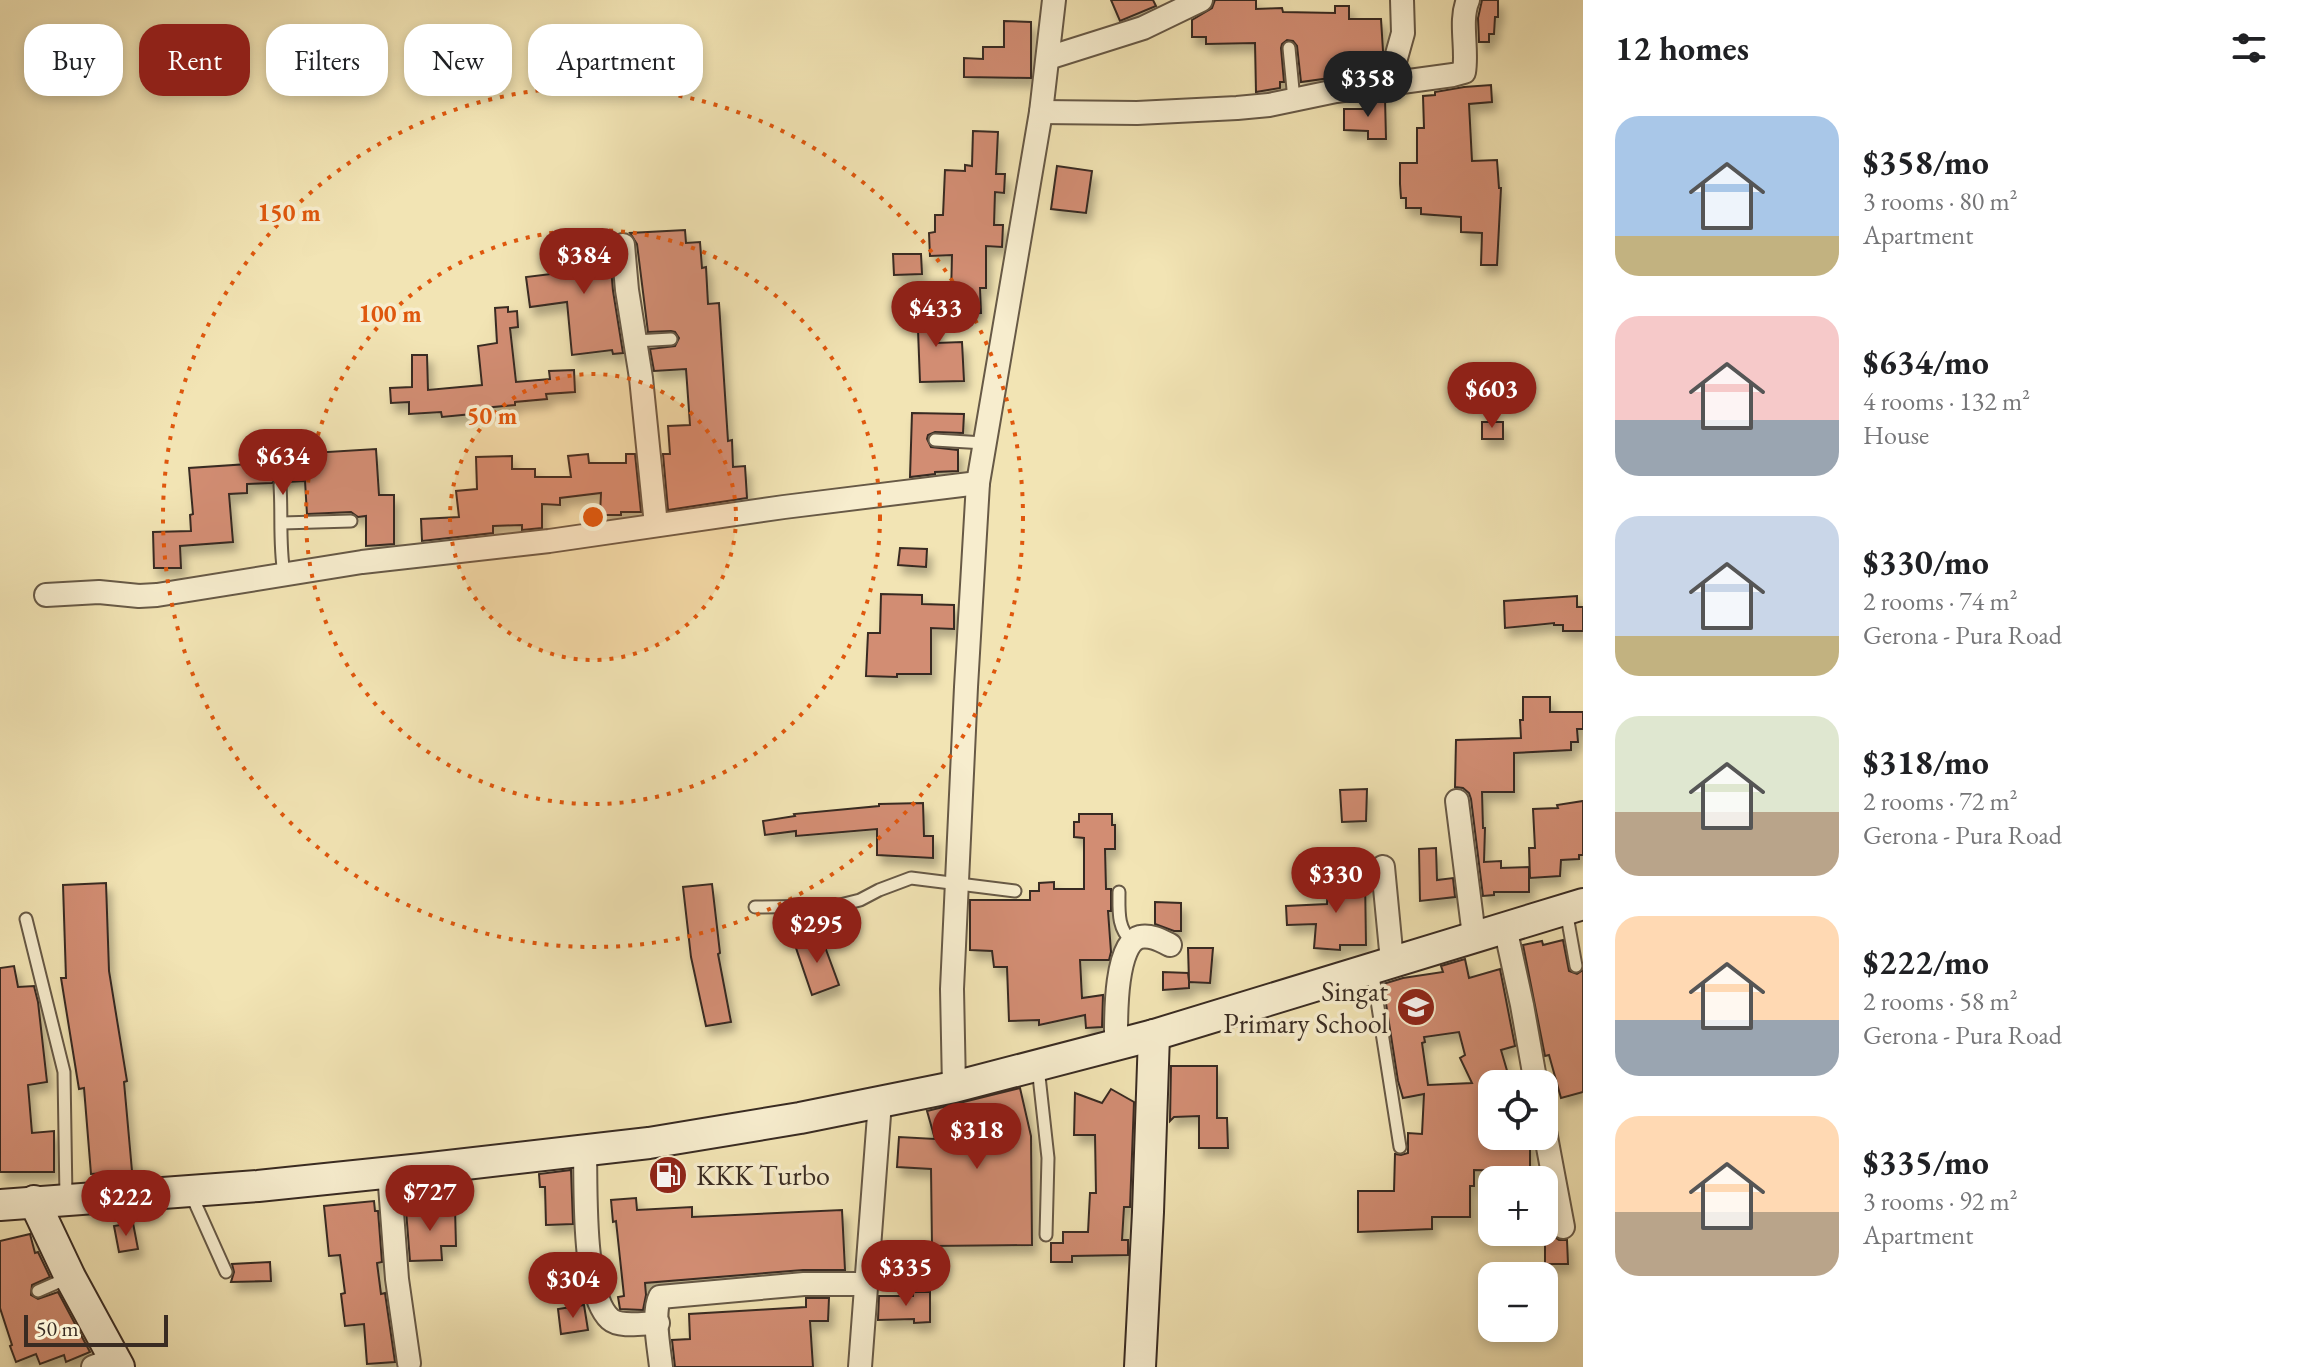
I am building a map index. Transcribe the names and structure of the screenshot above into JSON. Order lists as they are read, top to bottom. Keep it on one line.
{"places":{"school or university":["Singat Primary School"],"fuel station":["KKK Turbo"]},"scale_bar":"50 m","page":{"heading":"12 homes","chip":["Buy","Rent","Filters","New","Apartment"],"price":["$358","$384","$433","$603","$634","$330","$295","$318","$727","$222","$335","$304"],"list":[{"name":"$358/mo","note":"3 rooms · 80 m² · Apartment"},{"name":"$634/mo","note":"4 rooms · 132 m² · House"},{"name":"$330/mo","note":"2 rooms · 74 m² · Gerona - Pura Road"},{"name":"$318/mo","note":"2 rooms · 72 m² · Gerona - Pura Road"},{"name":"$222/mo","note":"2 rooms · 58 m² · Gerona - Pura Road"},{"name":"$335/mo","note":"3 rooms · 92 m² · Apartment"}],"map_buttons":["+","−"],"scale":"50 m"},"rings":["150 m","100 m","50 m"]}
